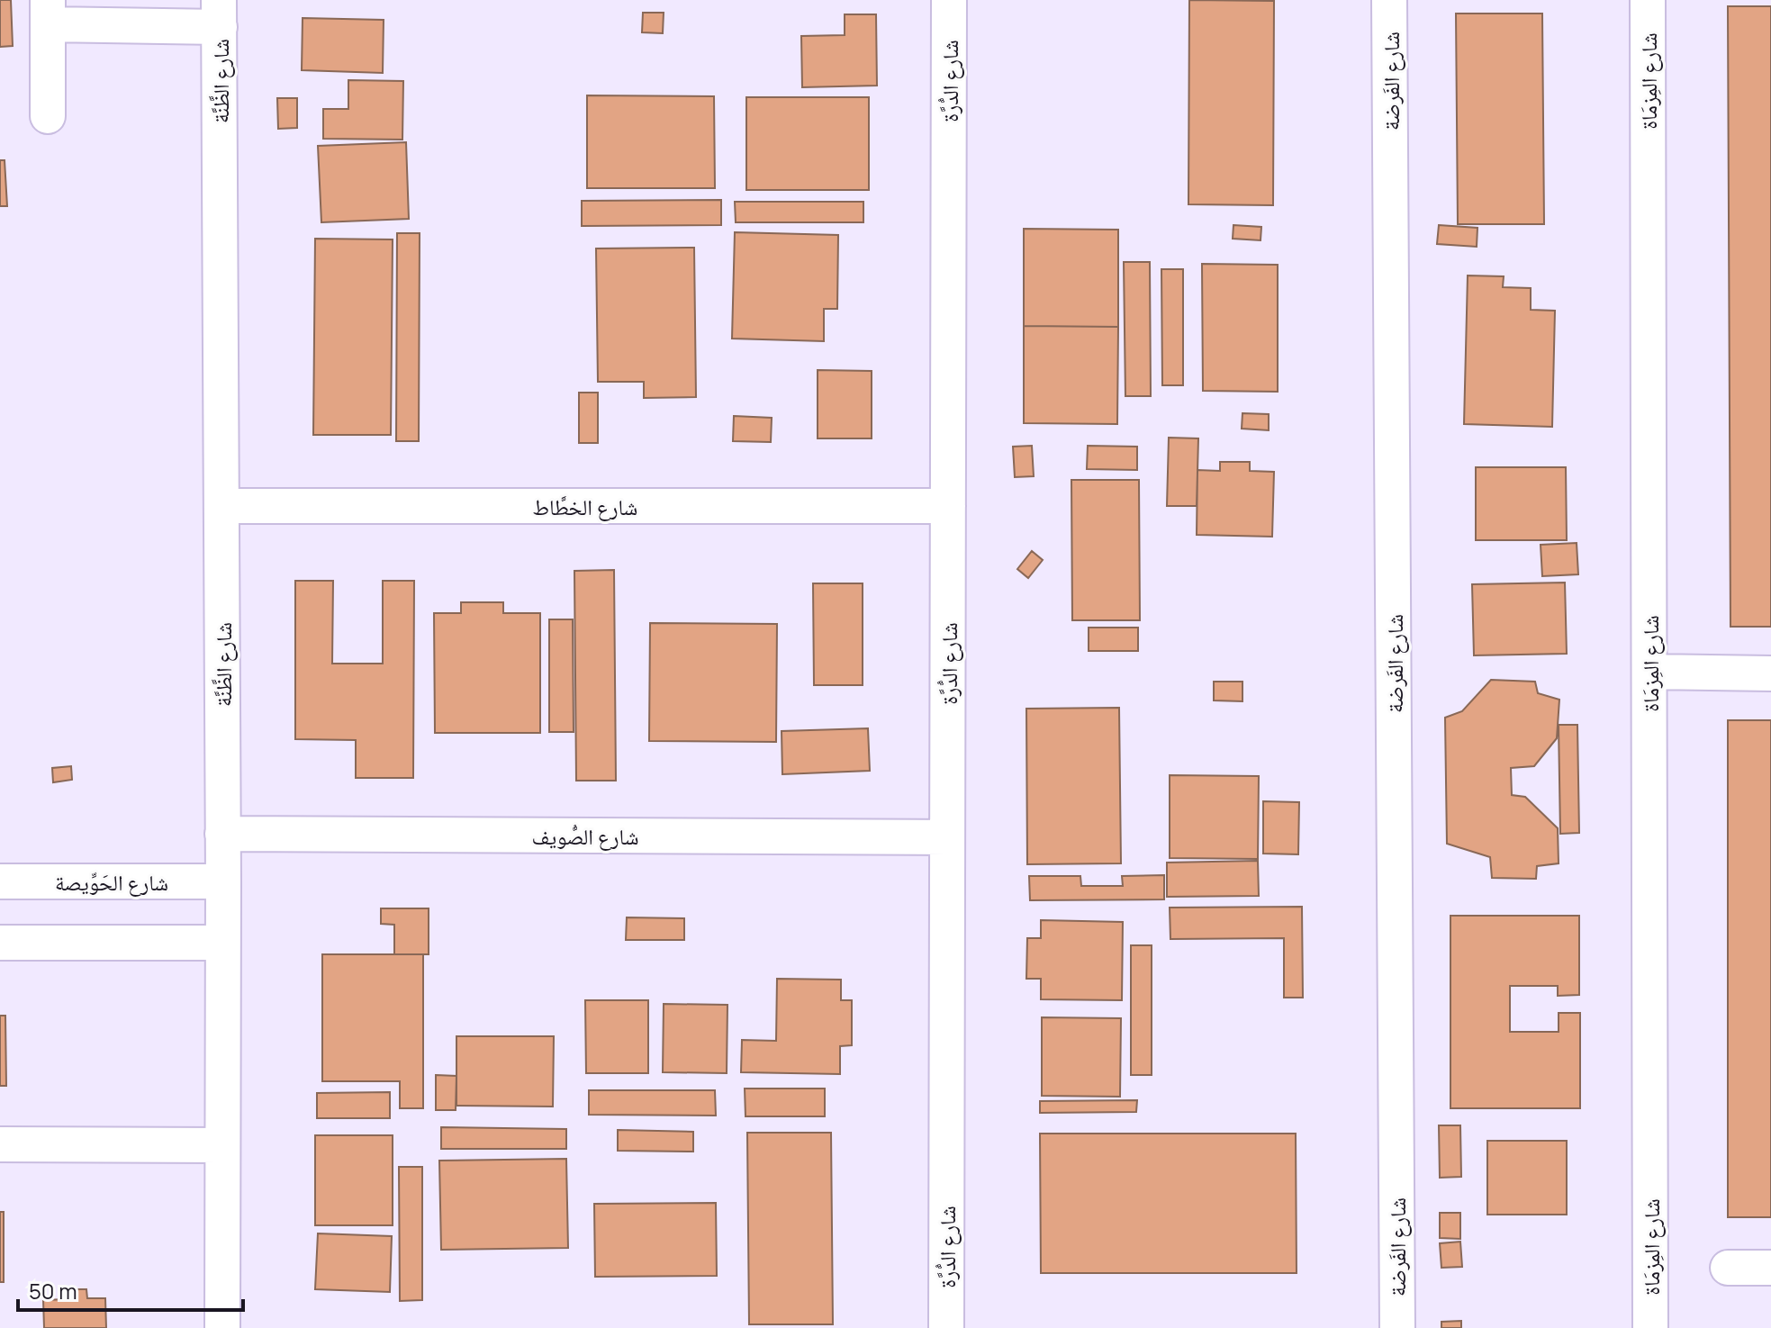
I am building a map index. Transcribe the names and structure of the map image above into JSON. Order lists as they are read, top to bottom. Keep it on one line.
{"streets":{"street":["شارع الظَّنَّة","شارع الدُّرَّة","شارع الفَرضة","شارع المِزمَاة","شارع الخطَّاط","شارع الصُّويف","شارع الحَوِّيصة"]},"crossings":[["شارع الظَّنَّة","شارع الخطَّاط"],["شارع الظَّنَّة","شارع الصُّويف"],["شارع الظَّنَّة","شارع الحَوِّيصة"],["شارع الدُّرَّة","شارع الخطَّاط"],["شارع الدُّرَّة","شارع الصُّويف"]],"scale_bar":"50 m"}
